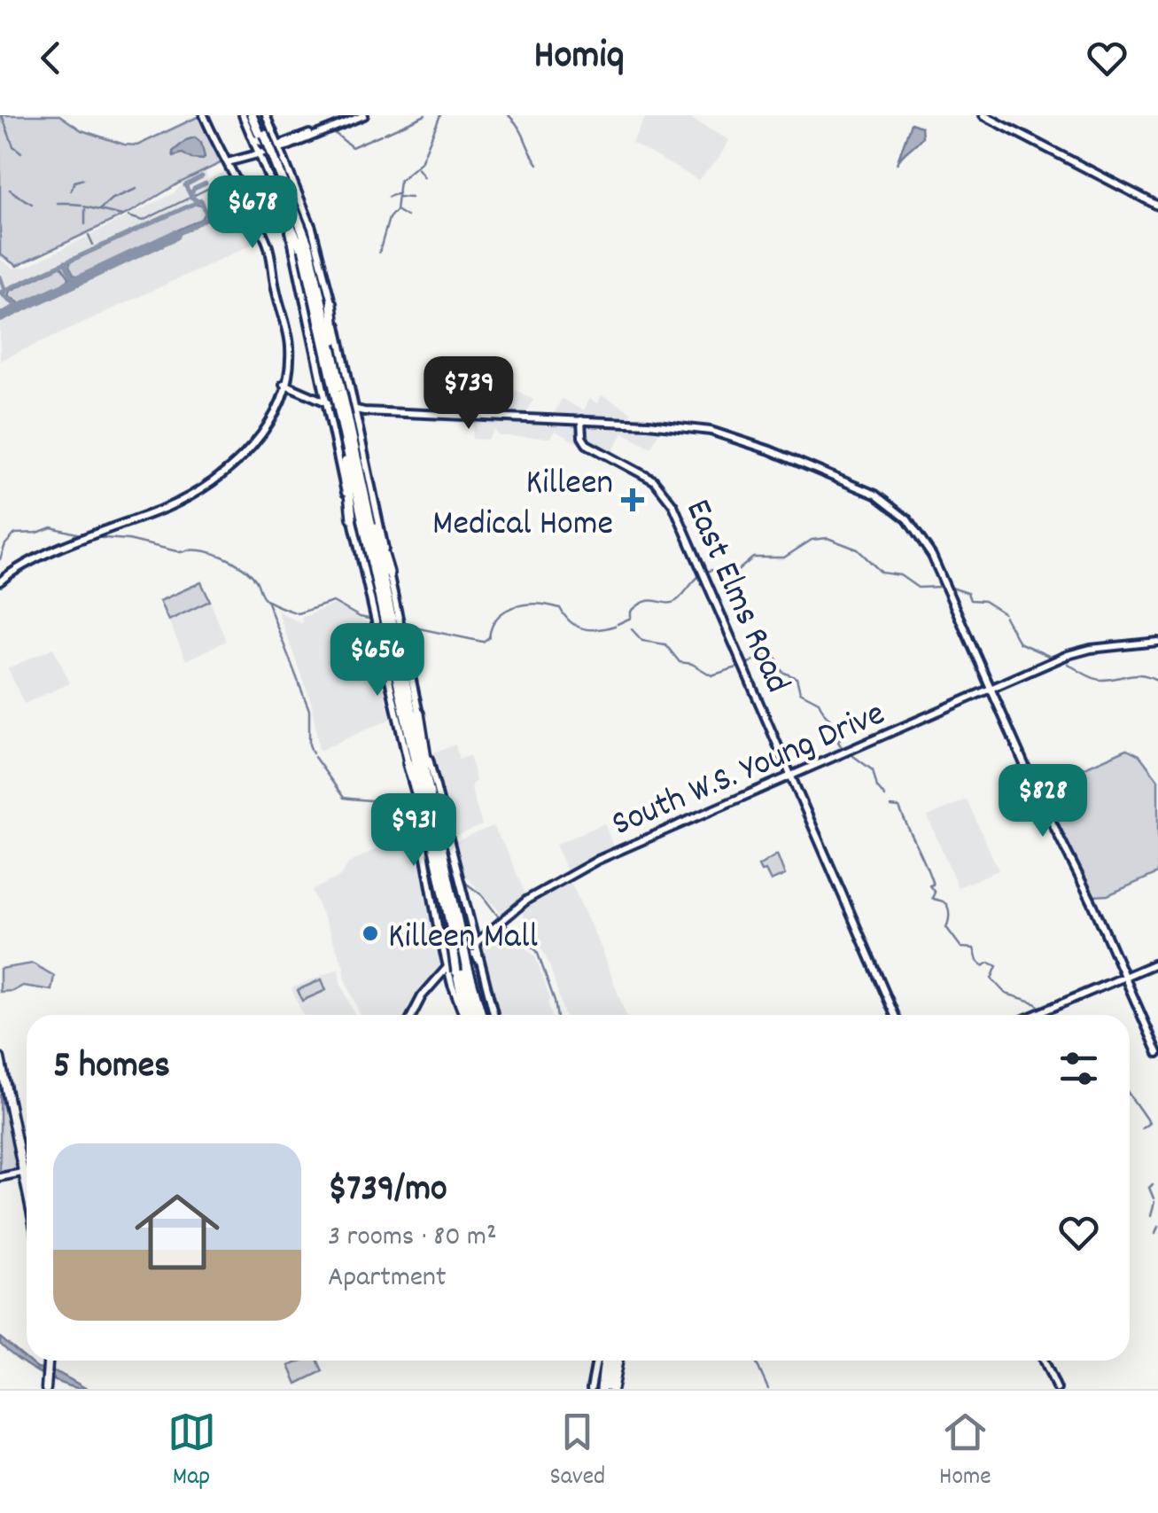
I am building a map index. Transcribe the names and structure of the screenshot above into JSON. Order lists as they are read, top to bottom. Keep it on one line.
{"streets":{"main road":["East Elms Road","South W.S. Young Drive"]},"crossings":[["East Elms Road","South W.S. Young Drive"]],"places":{"health":["Killeen Medical Home"],"other":["Killeen Mall"]},"page":{"header":"Homiq","price":["$678","$739","$656","$828","$931"],"heading":"5 homes","list":[{"name":"$739/mo","note":"3 rooms · 80 m² · Apartment"}],"tabs":["Map","Saved","Home"]}}
